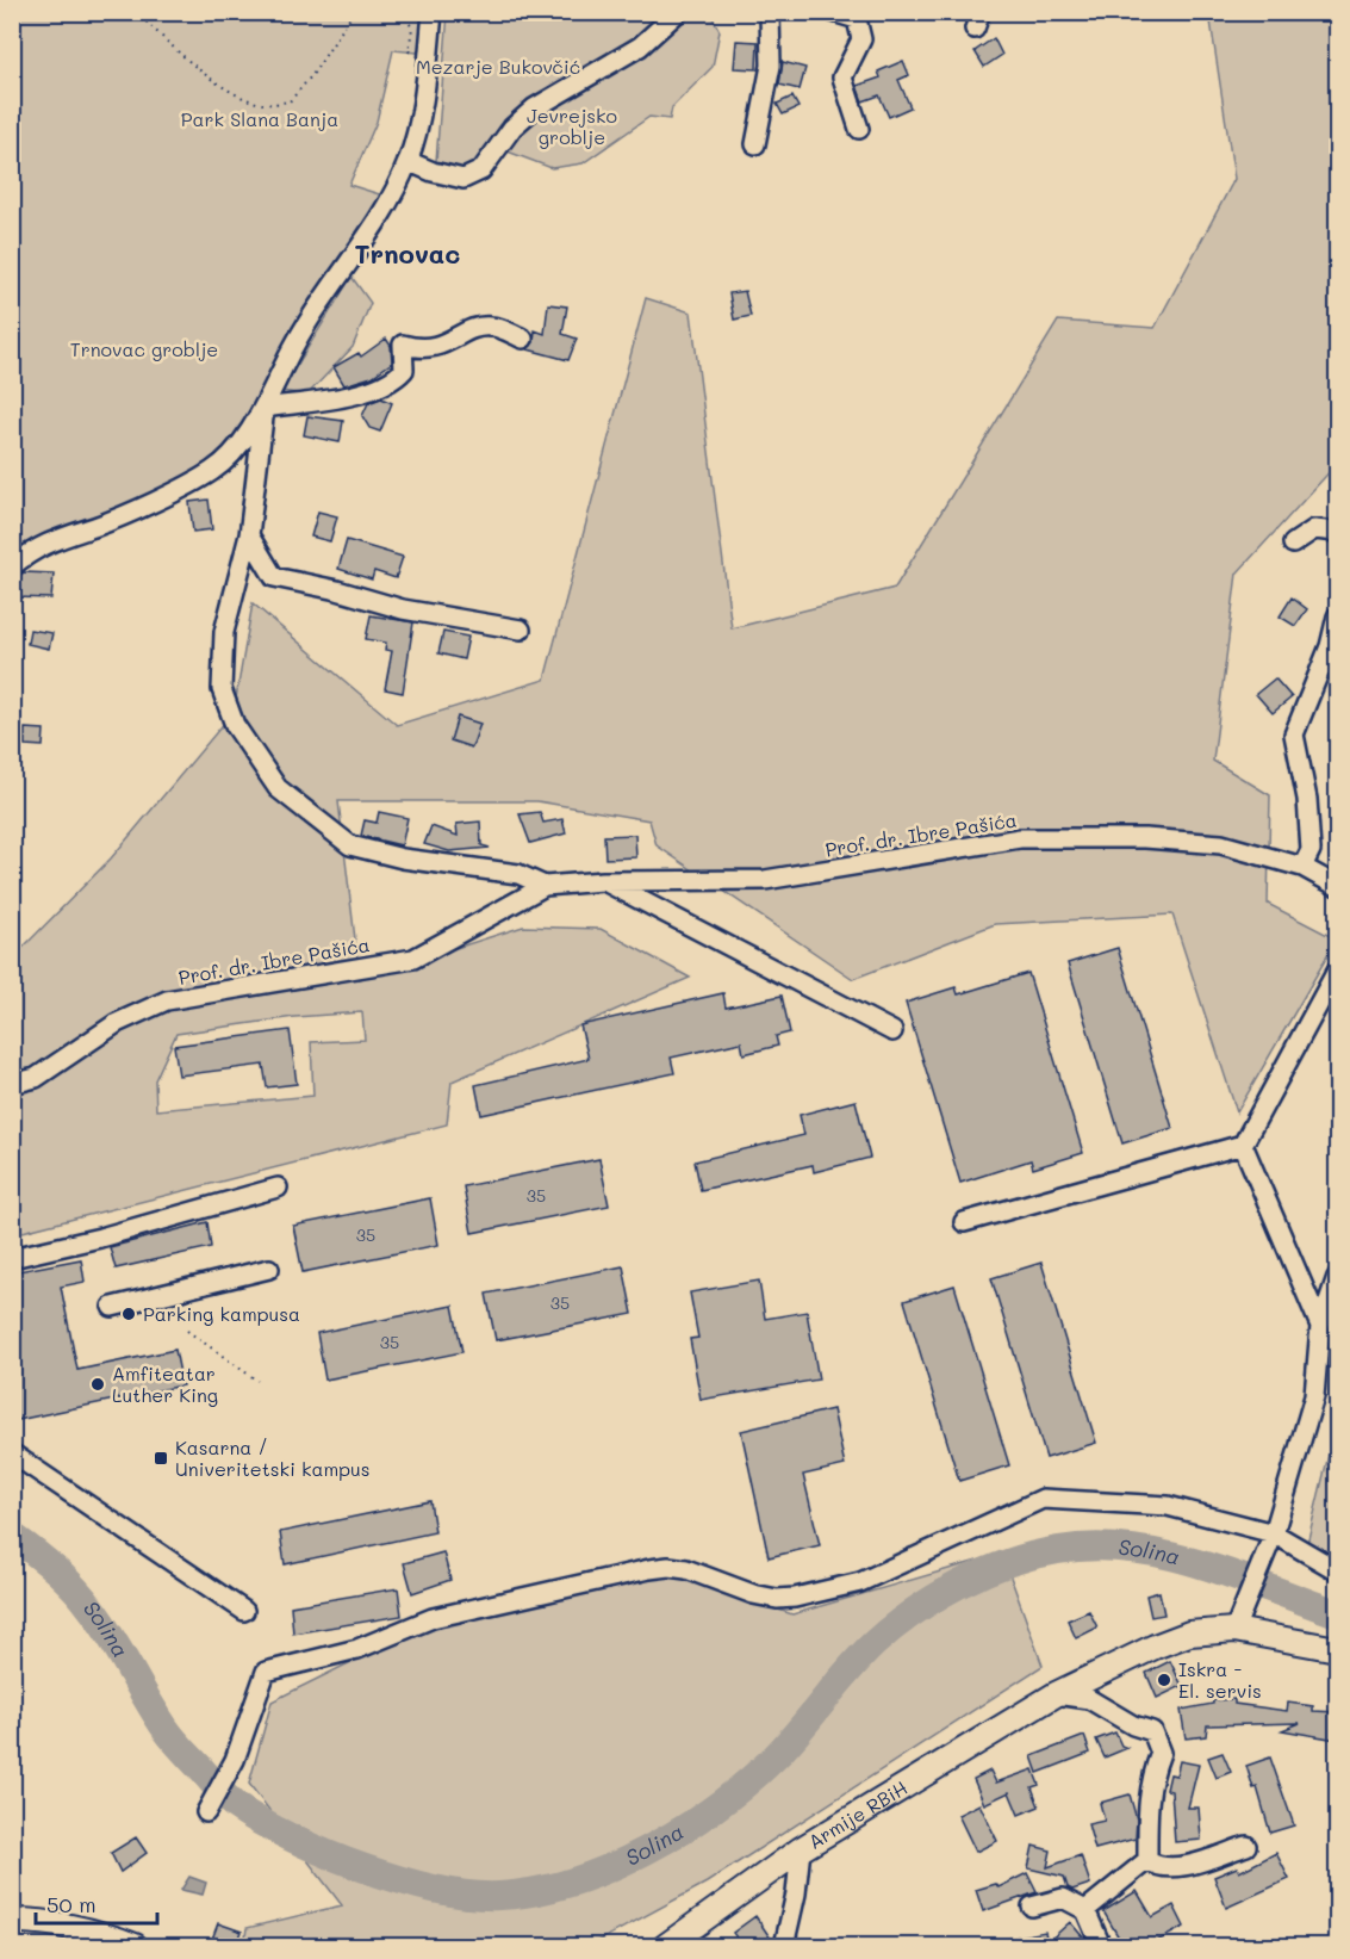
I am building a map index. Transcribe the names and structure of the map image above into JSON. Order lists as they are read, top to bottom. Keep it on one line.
{"streets":{"main road":["Armije RBiH"],"street":["Prof. dr. Ibre Pašića"]},"districts":["Trnovac"],"water":["Solina"],"parks":["Mezarje Bukovčić","Jevrejsko groblje","Park Slana Banja","Trnovac groblje"],"places":{"other":["Parking kampusa","Amfiteatar Luther King","Iskra - El. servis"],"transit":["Kasarna / Univeritetski kampus"]},"house_numbers":["35","35","35","35"],"scale_bar":"50 m"}
